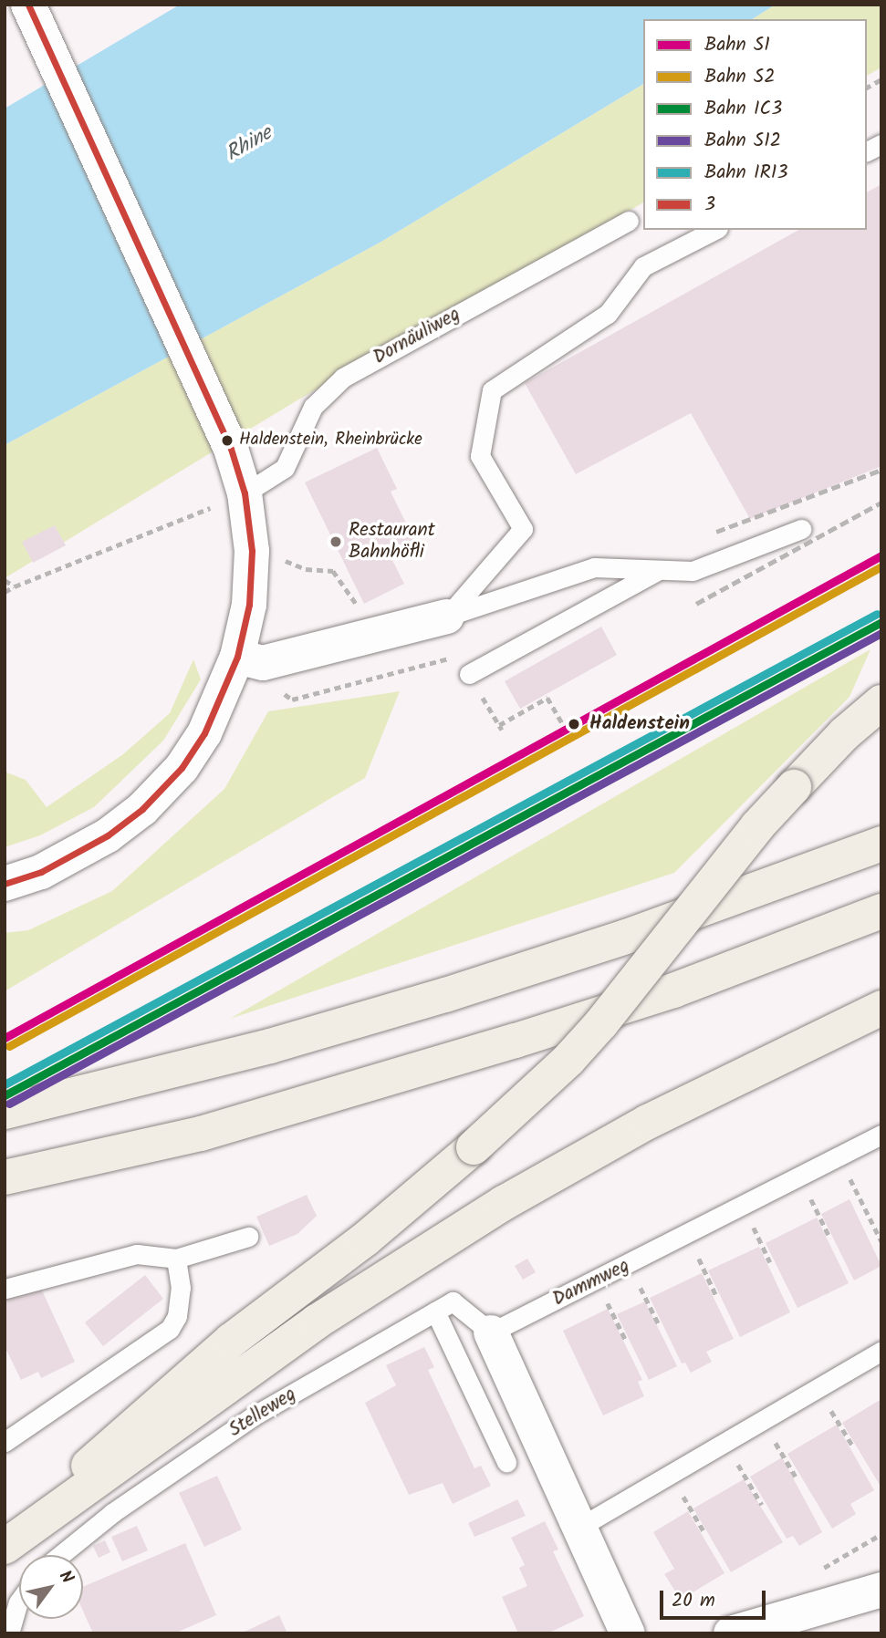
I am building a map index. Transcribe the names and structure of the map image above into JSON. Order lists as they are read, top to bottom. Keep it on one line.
{"streets":{"lane":["Dornäuliweg","Dammweg","Stelleweg"]},"crossings":[["Dammweg","Stelleweg"]],"water":["Rhine"],"places":["Haldenstein, Rheinbrücke","Restaurant Bahnhöfli","Haldenstein"],"lines":["transit line 3","rail line S1","rail line S2","rail line IR13","rail line IC3","rail line S12"],"legend":["Bahn S1","Bahn S2","Bahn IC3","Bahn S12","Bahn IR13","3"],"scale_bar":"20 m","north":"top right"}
